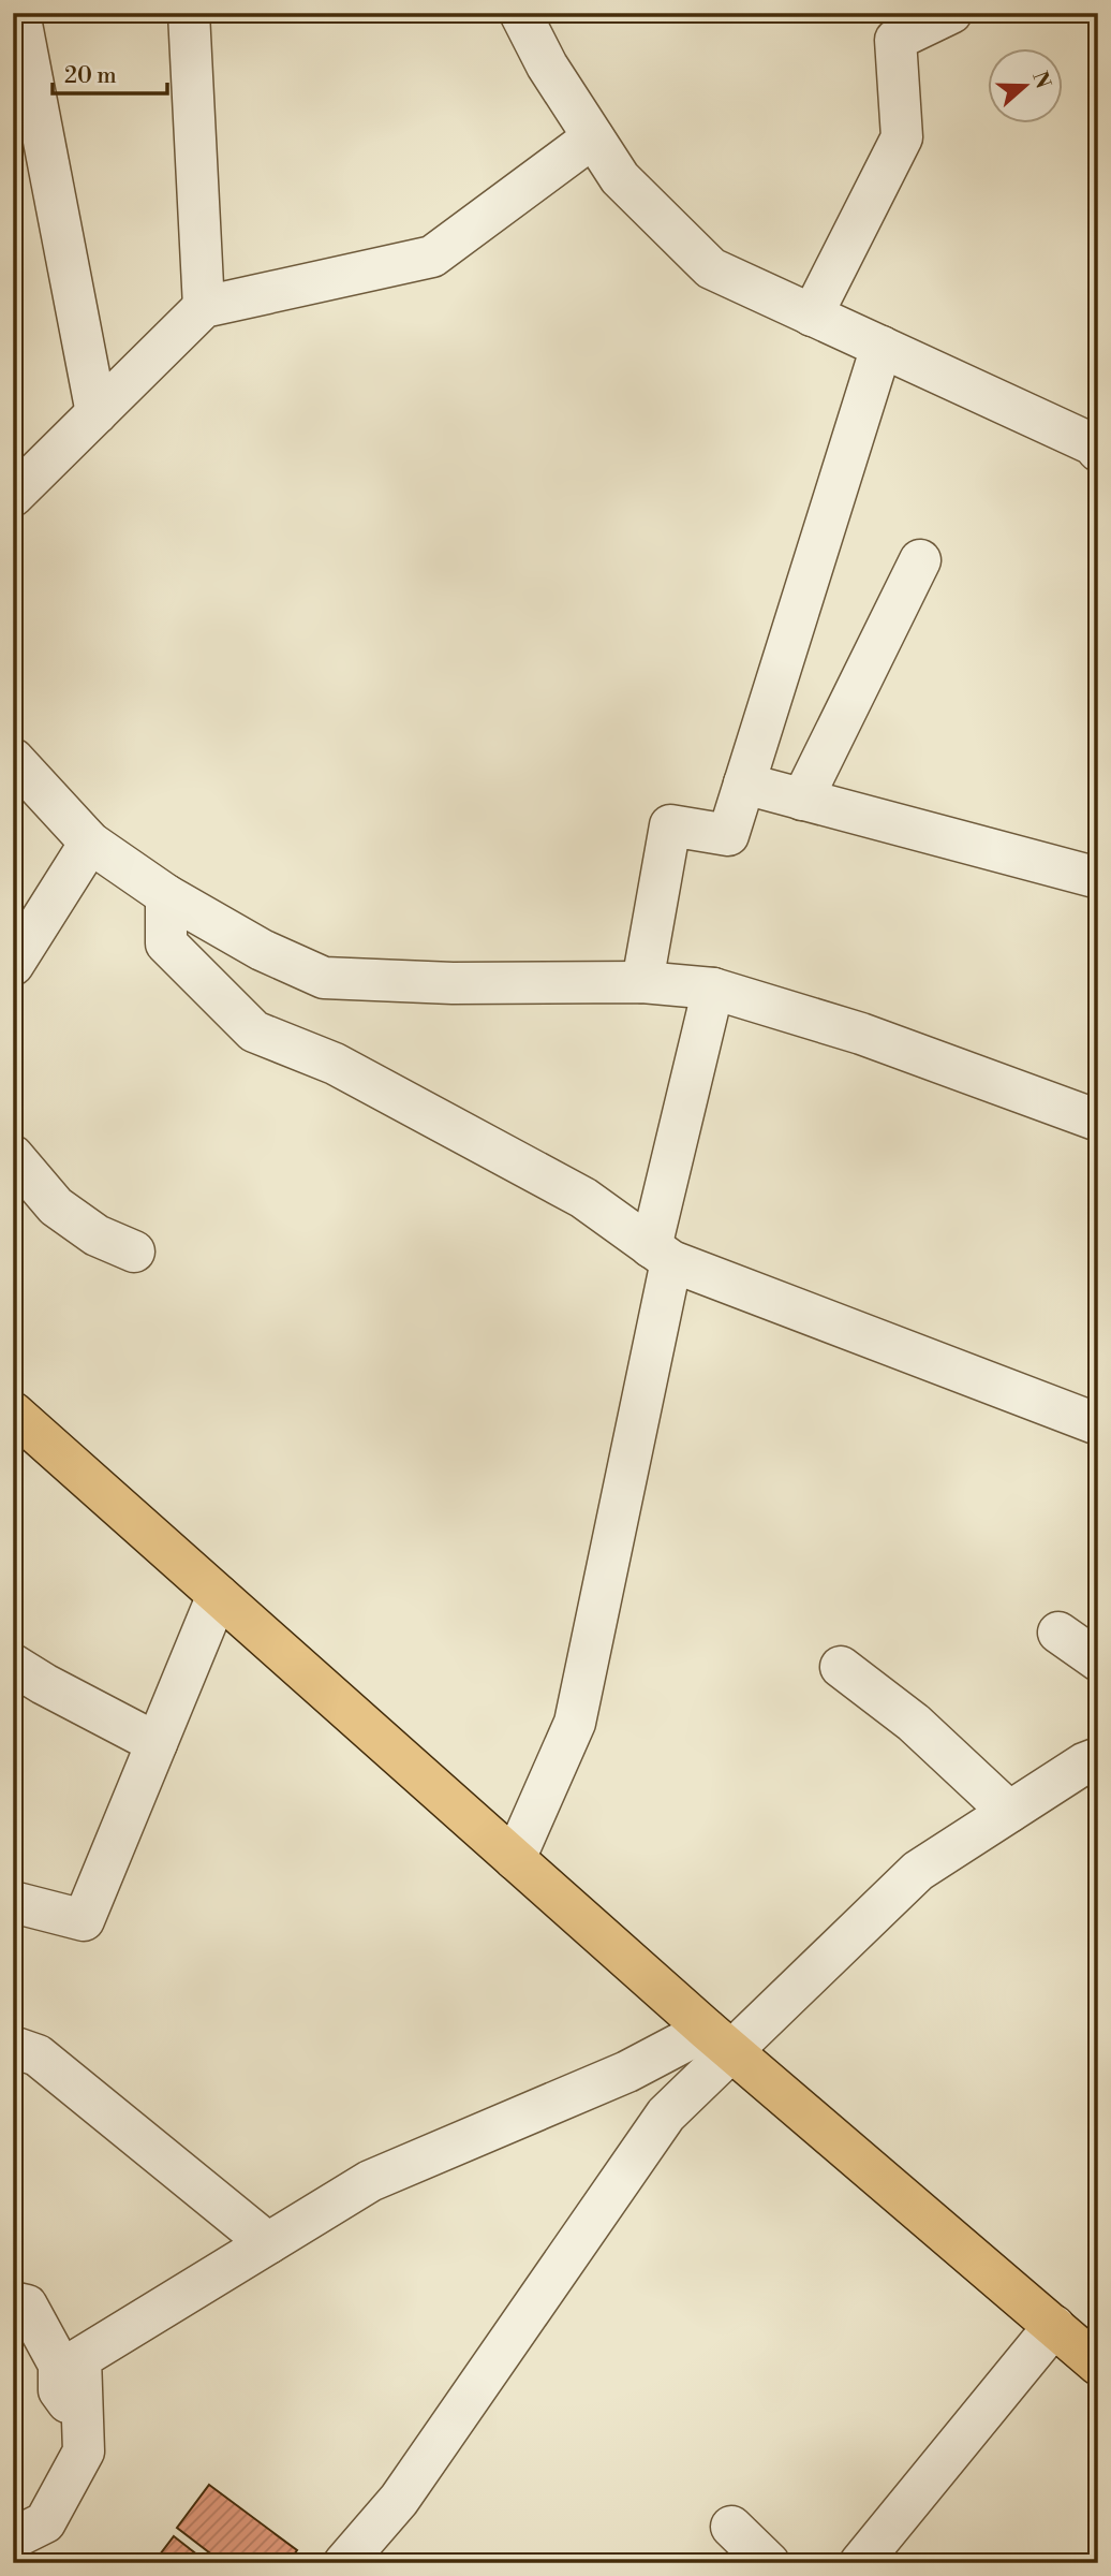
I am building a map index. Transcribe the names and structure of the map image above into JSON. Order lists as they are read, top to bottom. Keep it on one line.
{"scale_bar":"20 m","north":"right"}
